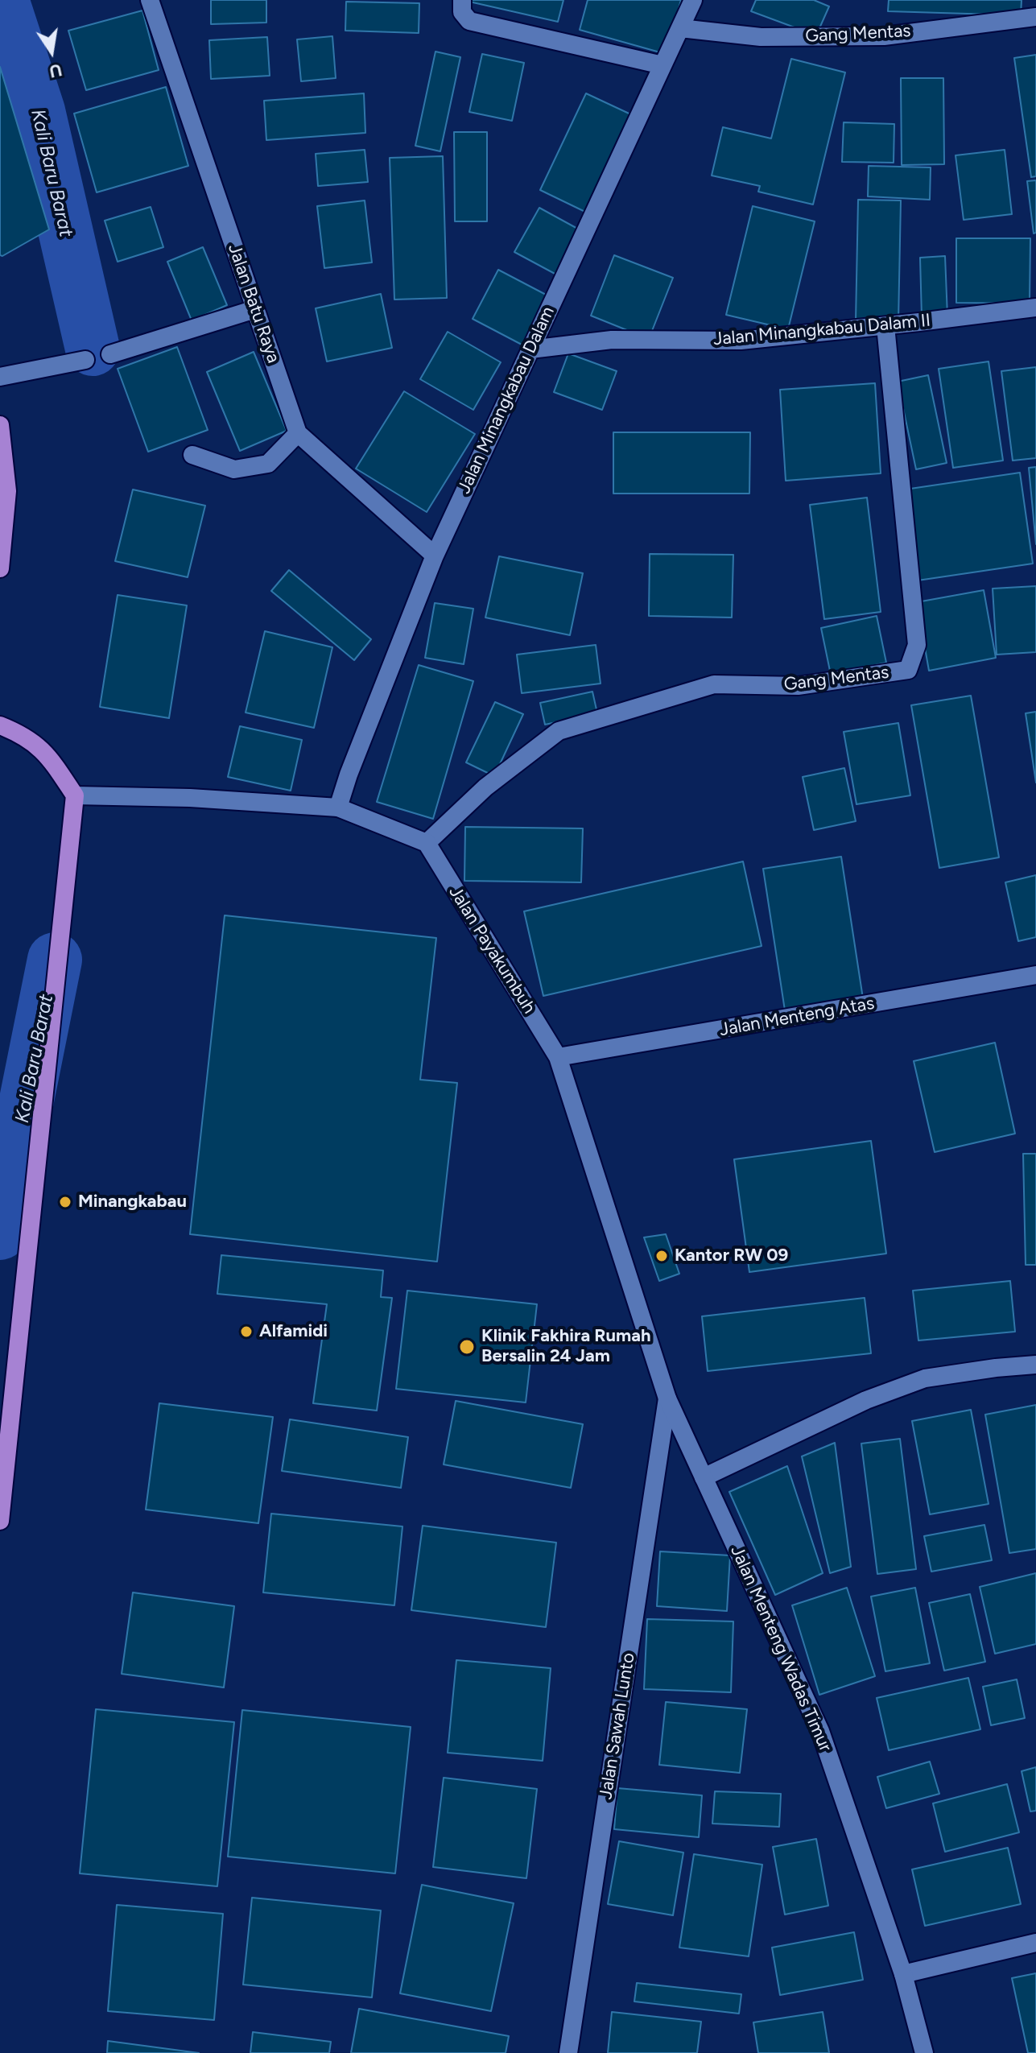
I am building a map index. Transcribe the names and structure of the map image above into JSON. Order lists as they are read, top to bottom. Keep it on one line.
{"streets":{"street":["Gang Mentas","Jalan Batu Raya","Jalan Minangkabau Dalam II","Jalan Minangkabau Dalam","Jalan Payakumbuh","Jalan Menteng Atas","Jalan Menteng Wadas Timur","Jalan Sawah Lunto"]},"crossings":[["Gang Mentas","Jalan Minangkabau Dalam II"],["Gang Mentas","Jalan Minangkabau Dalam"],["Gang Mentas","Jalan Payakumbuh"],["Jalan Batu Raya","Jalan Minangkabau Dalam"],["Jalan Minangkabau Dalam II","Jalan Minangkabau Dalam"],["Jalan Payakumbuh","Jalan Menteng Atas"],["Jalan Payakumbuh","Jalan Menteng Wadas Timur"],["Jalan Payakumbuh","Jalan Sawah Lunto"],["Jalan Menteng Wadas Timur","Jalan Sawah Lunto"]],"water":["Kali Baru Barat"],"places":["Minangkabau","Kantor RW 09","Alfamidi","Klinik Fakhira Rumah Bersalin 24 Jam"],"north":"bottom"}
